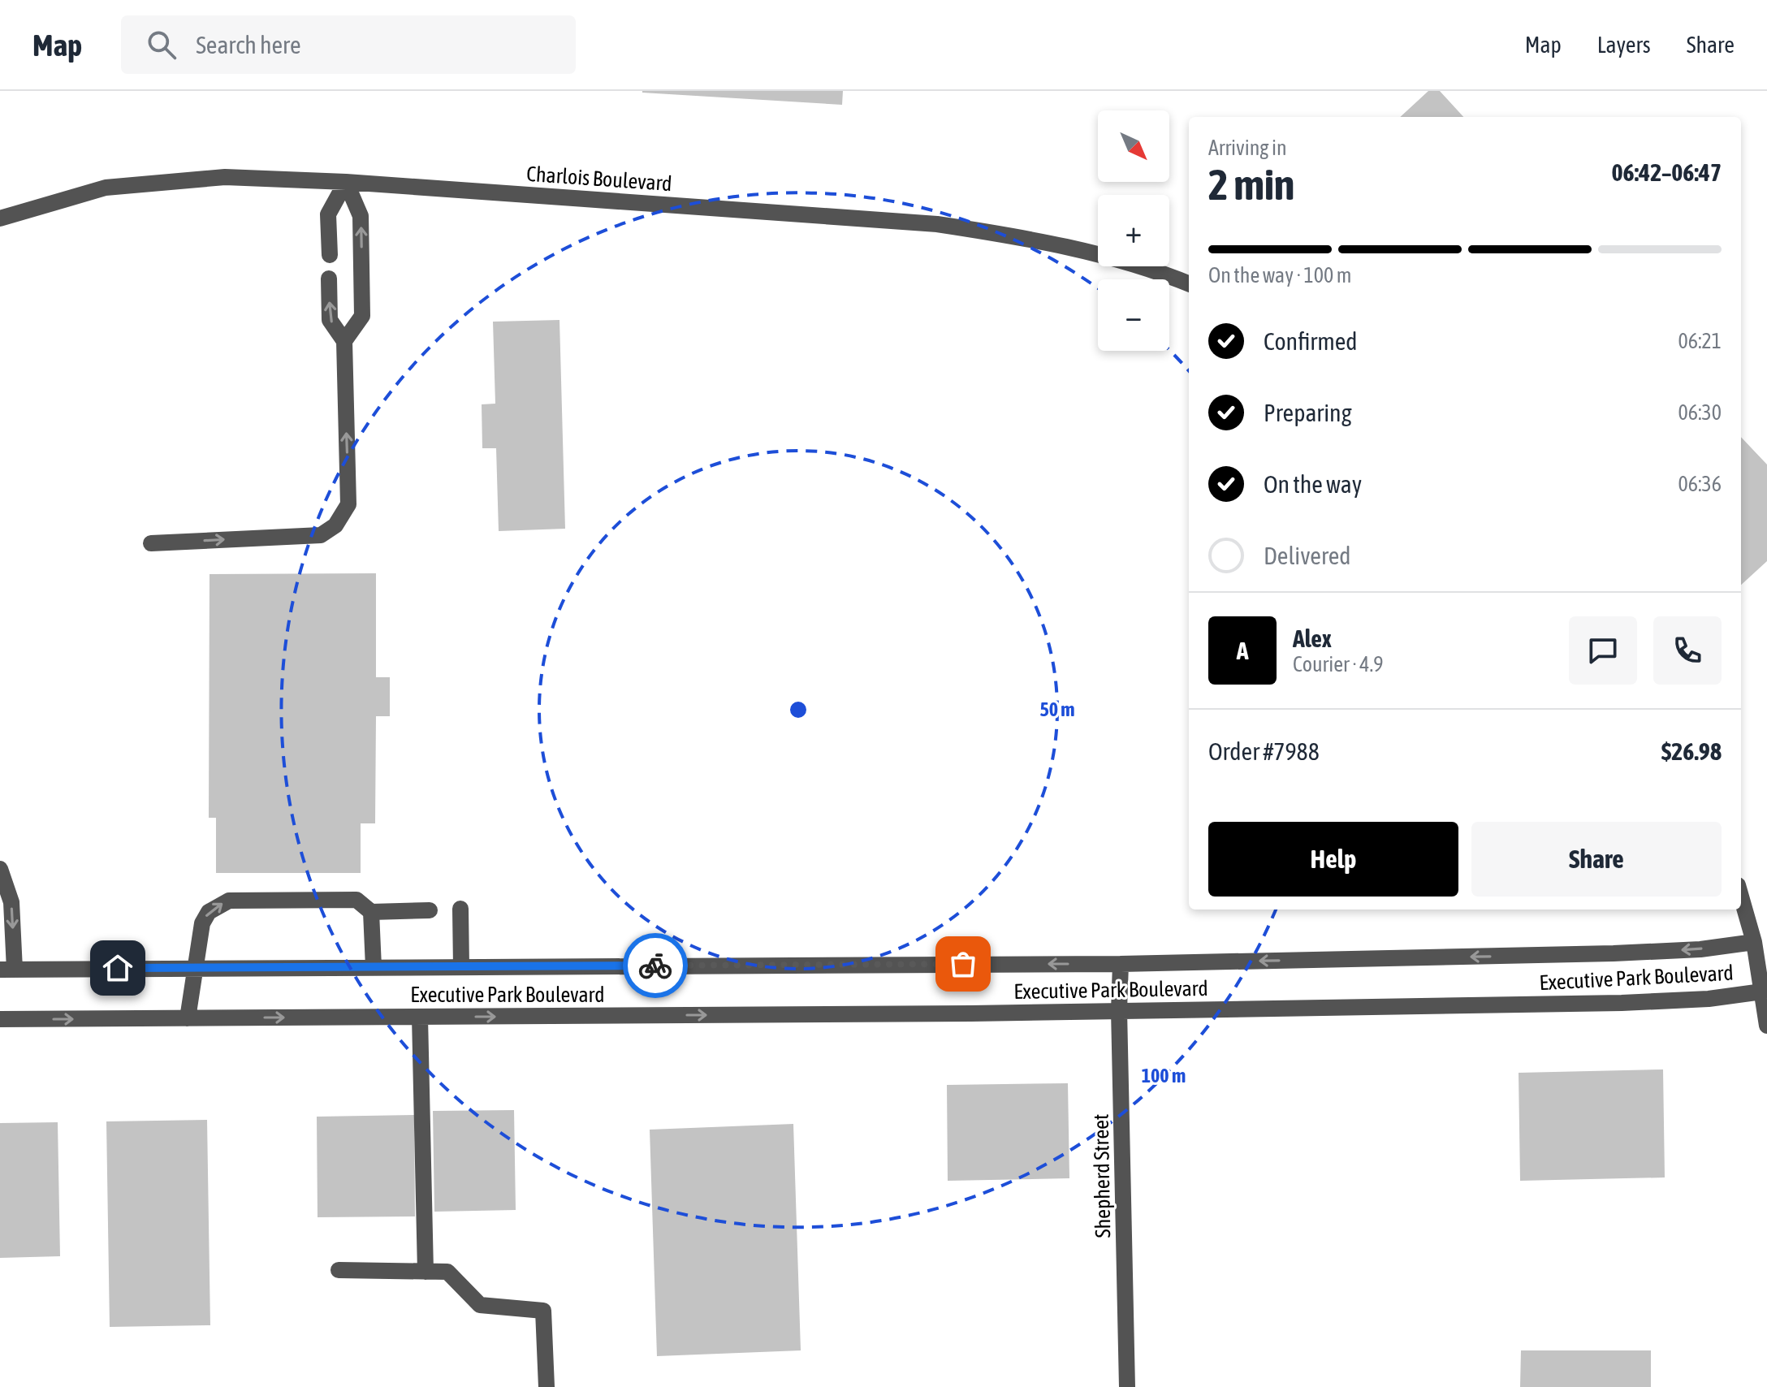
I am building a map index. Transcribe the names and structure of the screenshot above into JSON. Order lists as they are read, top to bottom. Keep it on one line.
{"streets":{"street":["Charlois Boulevard","Executive Park Boulevard","Shepherd Street"]},"crossings":[["Executive Park Boulevard","Shepherd Street"]],"north":"bottom right","page":{"header":"Map","search":"Search here","nav":["Map","Layers","Share"],"map_buttons":["+","−"],"heading":["2 min","Arriving in","06:42–06:47"],"panel":["Alex","Courier · 4.9","Order #7988","$26.98"],"bar":"On the way · 100 m","list":[["Confirmed","06:21"],["Preparing","06:30"],["On the way","06:36"],"Delivered"],"round":"A","buttons":["Help","Share"]},"rings":["50 m","100 m"]}
